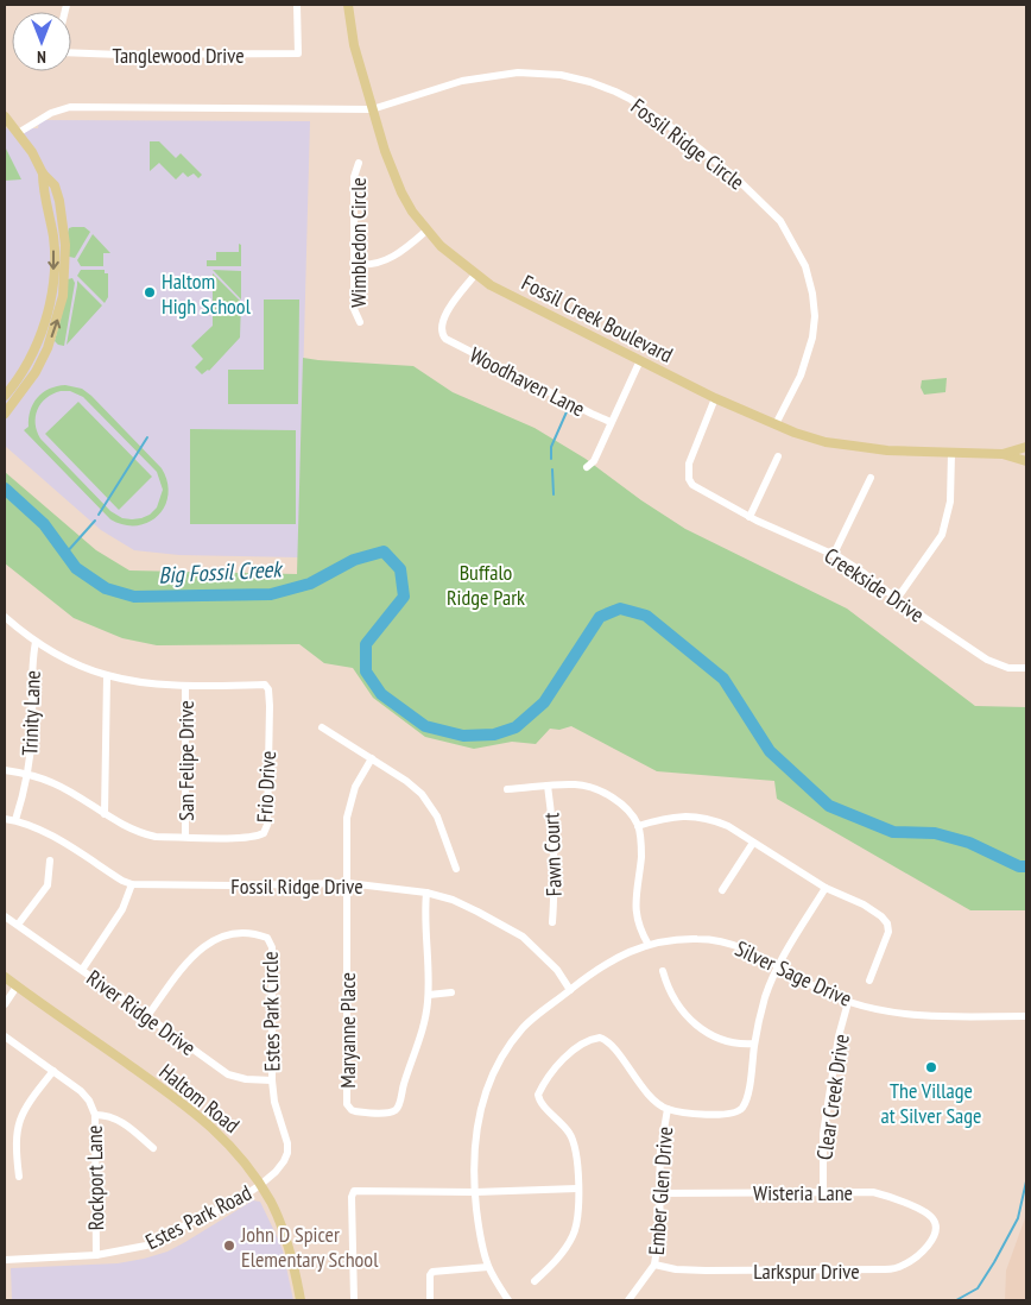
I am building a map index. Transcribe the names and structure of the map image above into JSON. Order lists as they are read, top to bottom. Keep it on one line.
{"streets":{"main road":["Fossil Creek Boulevard","Haltom Road"],"street":["Tanglewood Drive","Fossil Ridge Circle","Wimbledon Circle","Woodhaven Lane","Creekside Drive","Trinity Lane","San Felipe Drive","Frio Drive","Fawn Court","Fossil Ridge Drive","Silver Sage Drive","Estes Park Circle","River Ridge Drive","Maryanne Place","Clear Creek Drive","Rockport Lane","Ember Glen Drive","Wisteria Lane","Estes Park Road","Larkspur Drive"]},"crossings":[["Fossil Ridge Circle","Fossil Creek Boulevard"],["Fossil Creek Boulevard","Woodhaven Lane"],["Fossil Creek Boulevard","Creekside Drive"],["Trinity Lane","Frio Drive"],["Trinity Lane","Fossil Ridge Drive"],["San Felipe Drive","Frio Drive"],["Fossil Ridge Drive","Silver Sage Drive"],["Fossil Ridge Drive","Maryanne Place"],["Silver Sage Drive","Clear Creek Drive"],["Estes Park Circle","River Ridge Drive"],["Estes Park Circle","Estes Park Road"],["Clear Creek Drive","Wisteria Lane"],["Haltom Road","Estes Park Road"],["Rockport Lane","Estes Park Road"],["Ember Glen Drive","Wisteria Lane"],["Ember Glen Drive","Larkspur Drive"],["Wisteria Lane","Larkspur Drive"]],"water":["Big Fossil Creek"],"parks":["Buffalo Ridge Park"],"places":["Haltom High School","The Village at Silver Sage","John D Spicer Elementary School"],"north":"bottom"}
